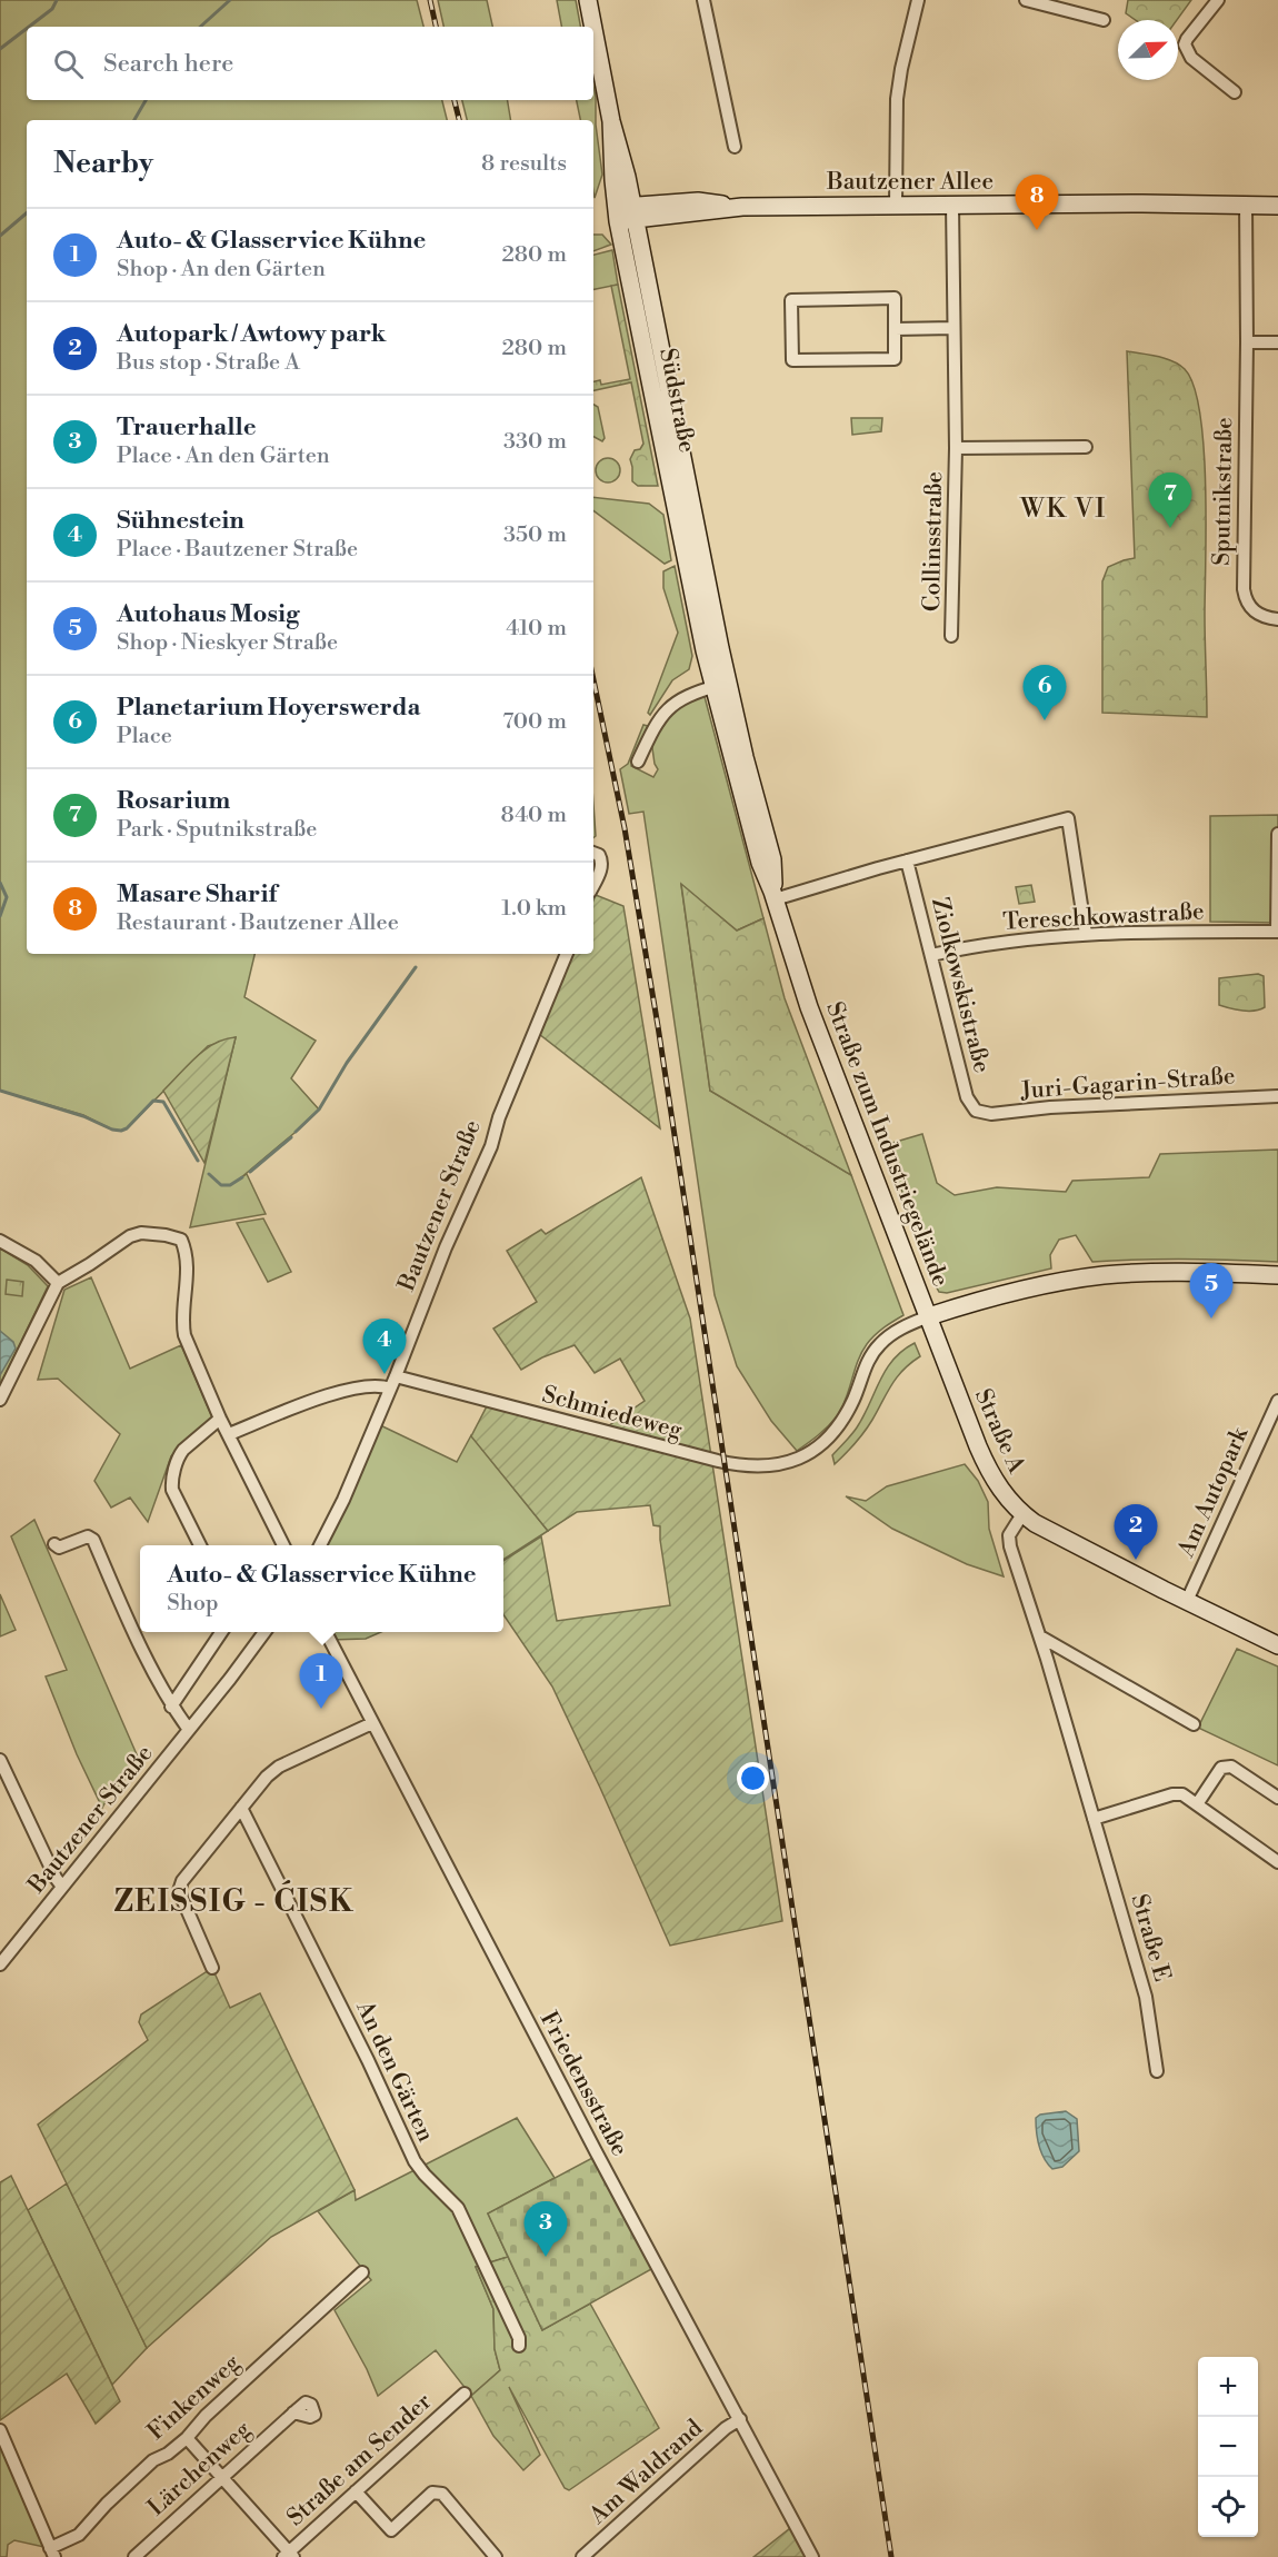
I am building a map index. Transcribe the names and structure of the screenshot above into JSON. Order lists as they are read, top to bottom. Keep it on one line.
{"streets":{"main road":["Bautzener Allee","Südstraße","Straße zum Industriegelände","Straße A"],"street":["Sputnikstraße","Collinsstraße","Tereschkowastraße","Ziolkowskistraße","Juri-Gagarin-Straße","Bautzener Straße","Schmiedeweg","Am Autopark","Straße E","An den Gärten","Friedensstraße","Finkenweg","Straße am Sender","Lärchenweg","Am Waldrand"]},"crossings":[["Bautzener Allee","Südstraße"],["Bautzener Allee","Sputnikstraße"],["Bautzener Allee","Collinsstraße"],["Südstraße","Straße zum Industriegelände"],["Tereschkowastraße","Ziolkowskistraße"],["Ziolkowskistraße","Juri-Gagarin-Straße"],["Straße zum Industriegelände","Schmiedeweg"],["Straße zum Industriegelände","Straße A"],["Bautzener Straße","Schmiedeweg"],["Straße A","Am Autopark"],["Straße A","Straße E"],["Friedensstraße","Am Waldrand"]],"districts":["WK VI","ZEISSIG - ĆISK"],"north":"top right","page":{"search":"Search here","heading":["Nearby","8 results"],"pins":["8","7","6","5","4","2","1","3"],"list":[{"mark":"1","name":"Auto- & Glasservice Kühne","note":"Shop · An den Gärten","value":"280 m"},{"mark":"2","name":"Autopark / Awtowy park","note":"Bus stop · Straße A","value":"280 m"},{"mark":"3","name":"Trauerhalle","note":"Place · An den Gärten","value":"330 m"},{"mark":"4","name":"Sühnestein","note":"Place · Bautzener Straße","value":"350 m"},{"mark":"5","name":"Autohaus Mosig","note":"Shop · Nieskyer Straße","value":"410 m"},{"mark":"6","name":"Planetarium Hoyerswerda","note":"Place","value":"700 m"},{"mark":"7","name":"Rosarium","note":"Park · Sputnikstraße","value":"840 m"},{"mark":"8","name":"Masare Sharif","note":"Restaurant · Bautzener Allee","value":"1.0 km"}],"popup":["Auto- & Glasservice Kühne","Shop"],"map_buttons":["+","−"]}}
